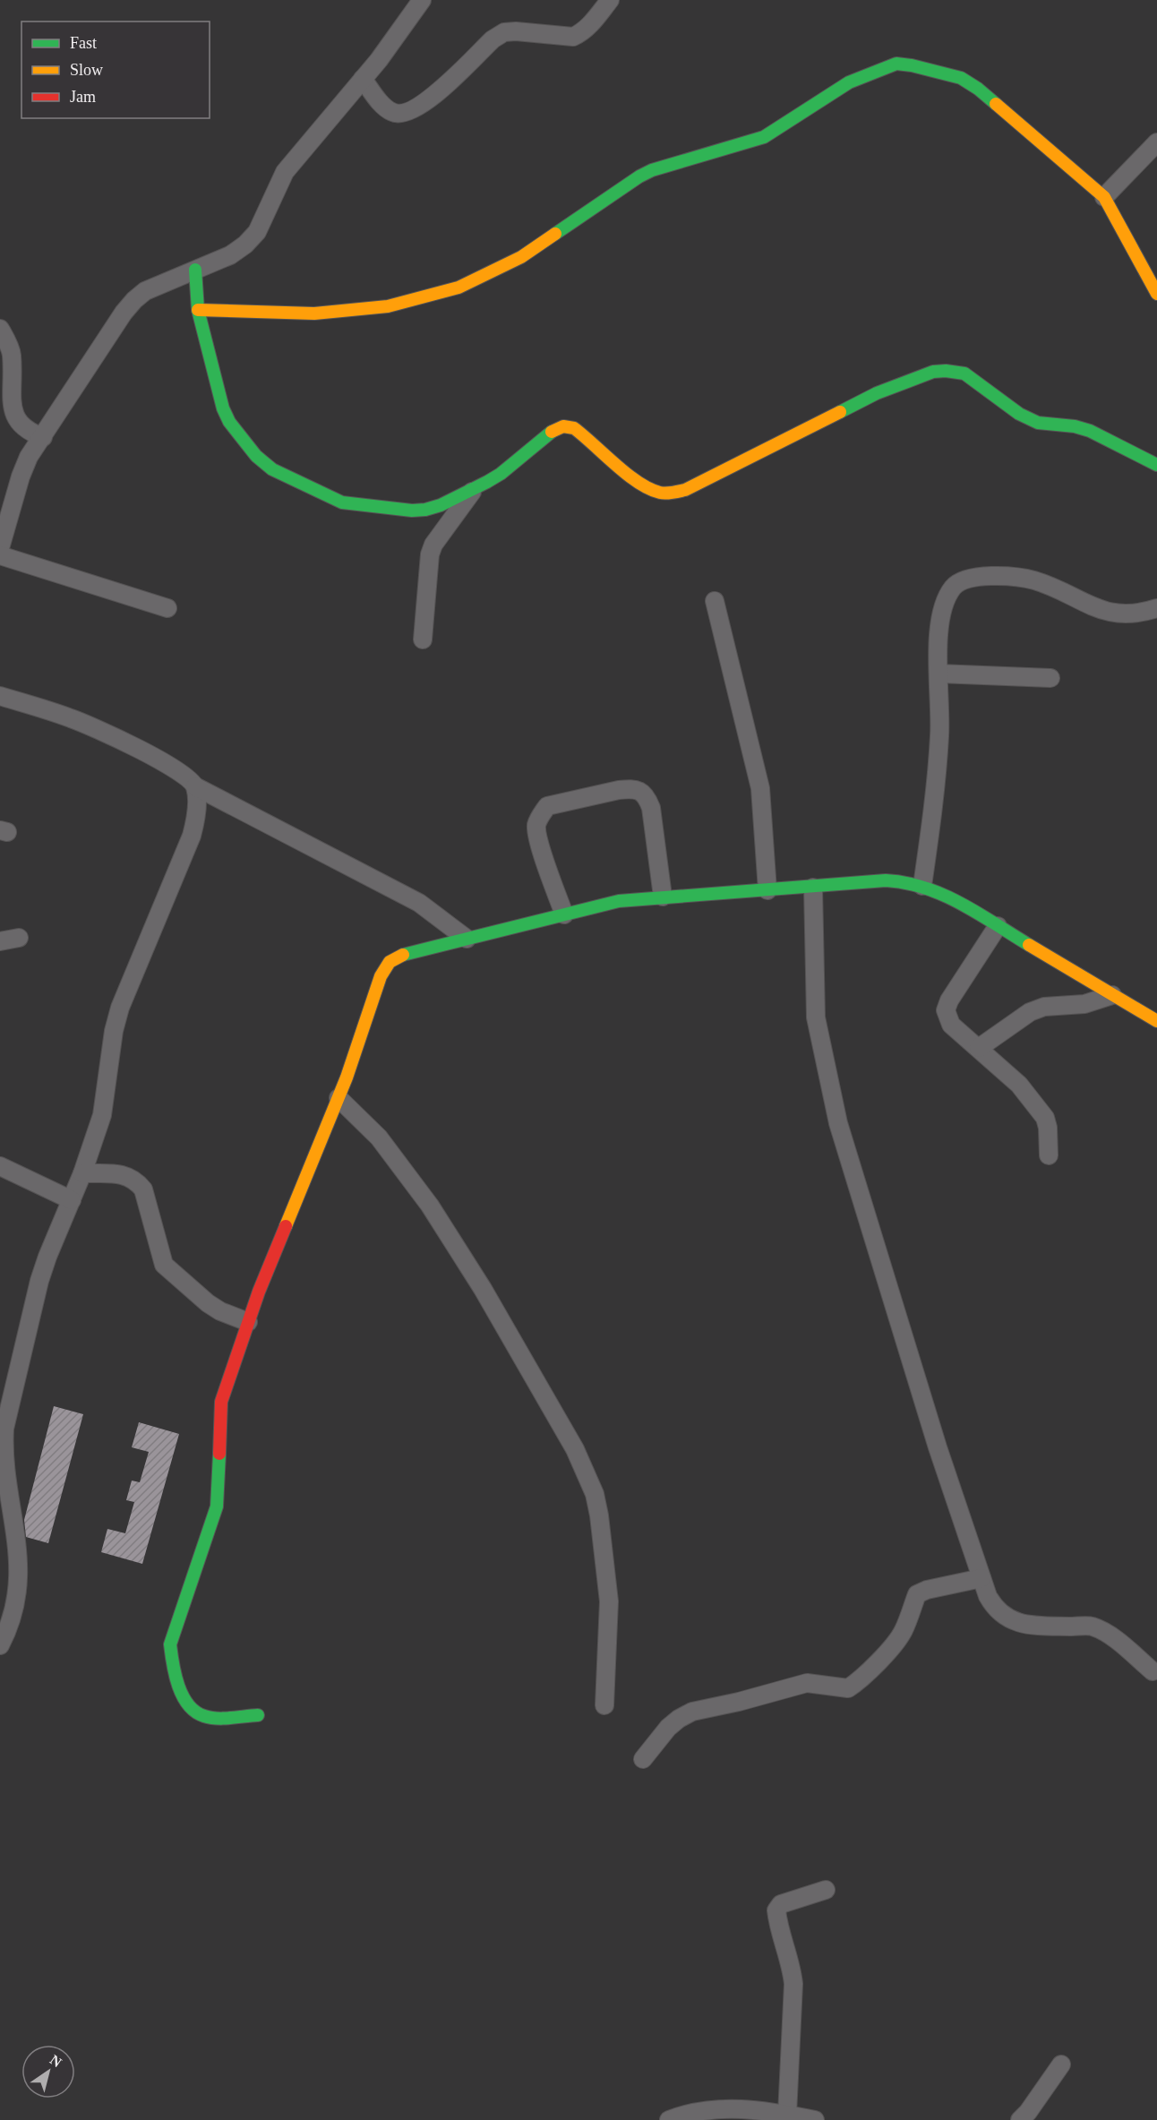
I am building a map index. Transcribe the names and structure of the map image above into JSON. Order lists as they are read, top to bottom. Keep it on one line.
{"legend":["Fast","Slow","Jam"],"north":"top right"}
